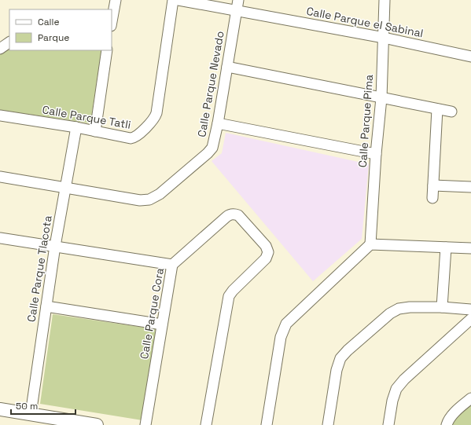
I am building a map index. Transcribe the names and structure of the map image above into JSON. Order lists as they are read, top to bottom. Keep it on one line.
{"streets":{"street":["Calle Parque el Sabinal","Calle Parque Nevado","Calle Parque Tatli","Calle Parque Pima","Calle Parque Tlacota","Calle Parque Cora"]},"crossings":[["Calle Parque el Sabinal","Calle Parque Nevado"],["Calle Parque el Sabinal","Calle Parque Pima"],["Calle Parque Nevado","Calle Parque Tlacota"],["Calle Parque Tatli","Calle Parque Tlacota"]],"legend":["Calle","Parque"],"scale_bar":"50 m"}
